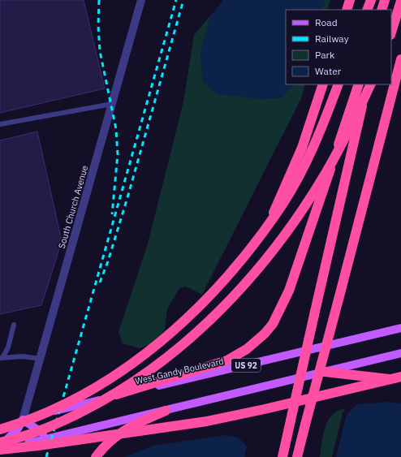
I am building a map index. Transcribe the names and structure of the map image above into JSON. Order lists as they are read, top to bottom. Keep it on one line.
{"streets":{"main road":["US 92","West Gandy Boulevard"],"street":["South Church Avenue"]},"crossings":[["South Church Avenue","West Gandy Boulevard"]],"legend":["Road","Railway","Park","Water"]}
